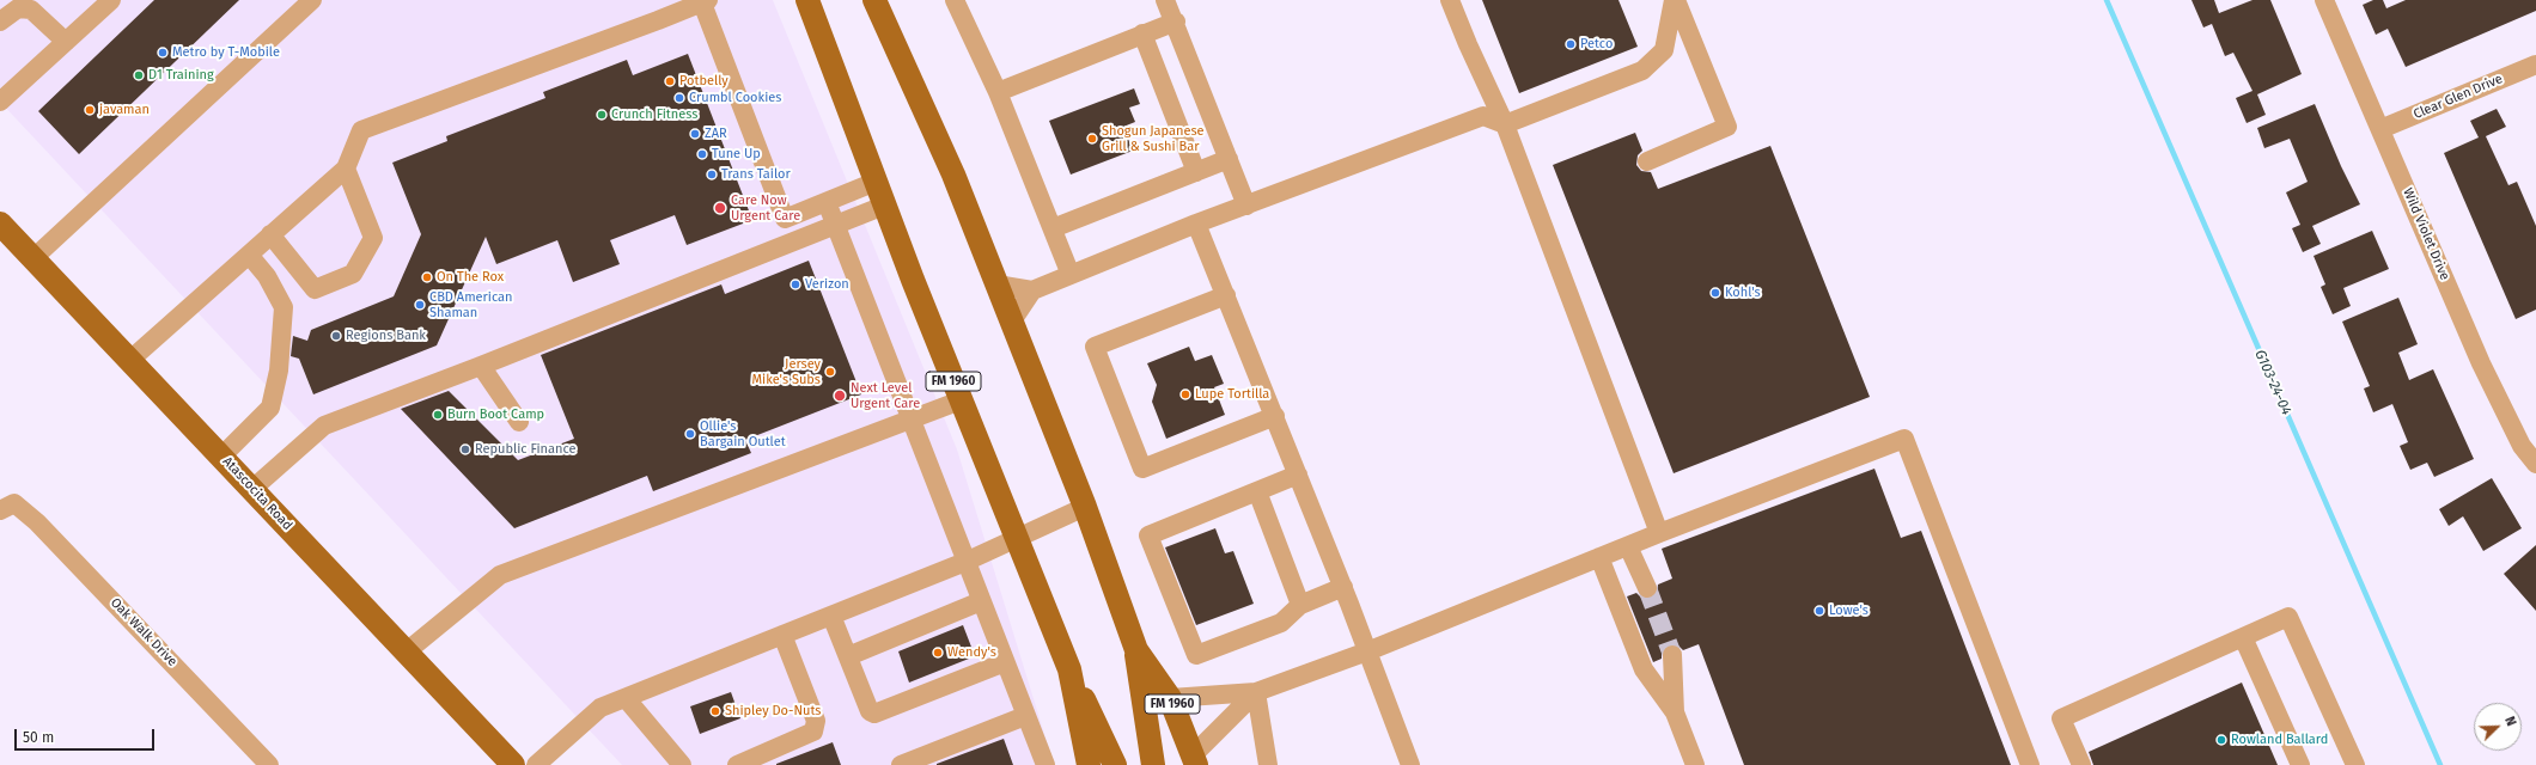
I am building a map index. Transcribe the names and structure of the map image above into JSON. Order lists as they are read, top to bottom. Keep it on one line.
{"streets":{"main road":["FM 1960","Atascocita Road"],"street":["Clear Glen Drive","Wild Violet Drive","Oak Walk Drive"]},"crossings":[["Clear Glen Drive","Wild Violet Drive"]],"water":["G103-24-04"],"places":["Petco","Metro by T-Mobile","D1 Training","Potbelly","Crumbl Cookies","javaman","Crunch Fitness","ZAR","Shogun Japanese Grill & Sushi Bar","Tune Up","Trans Tailor","Care Now Urgent Care","On The Rox","Verizon","Kohl's","CBD American Shaman","Regions Bank","Jersey Mike's Subs","Lupe Tortilla","Next Level Urgent Care","Burn Boot Camp","Ollie's Bargain Outlet","Republic Finance","Lowe's","Wendy's","Shipley Do-Nuts","Rowland Ballard"],"scale_bar":"50 m","north":"top right"}
